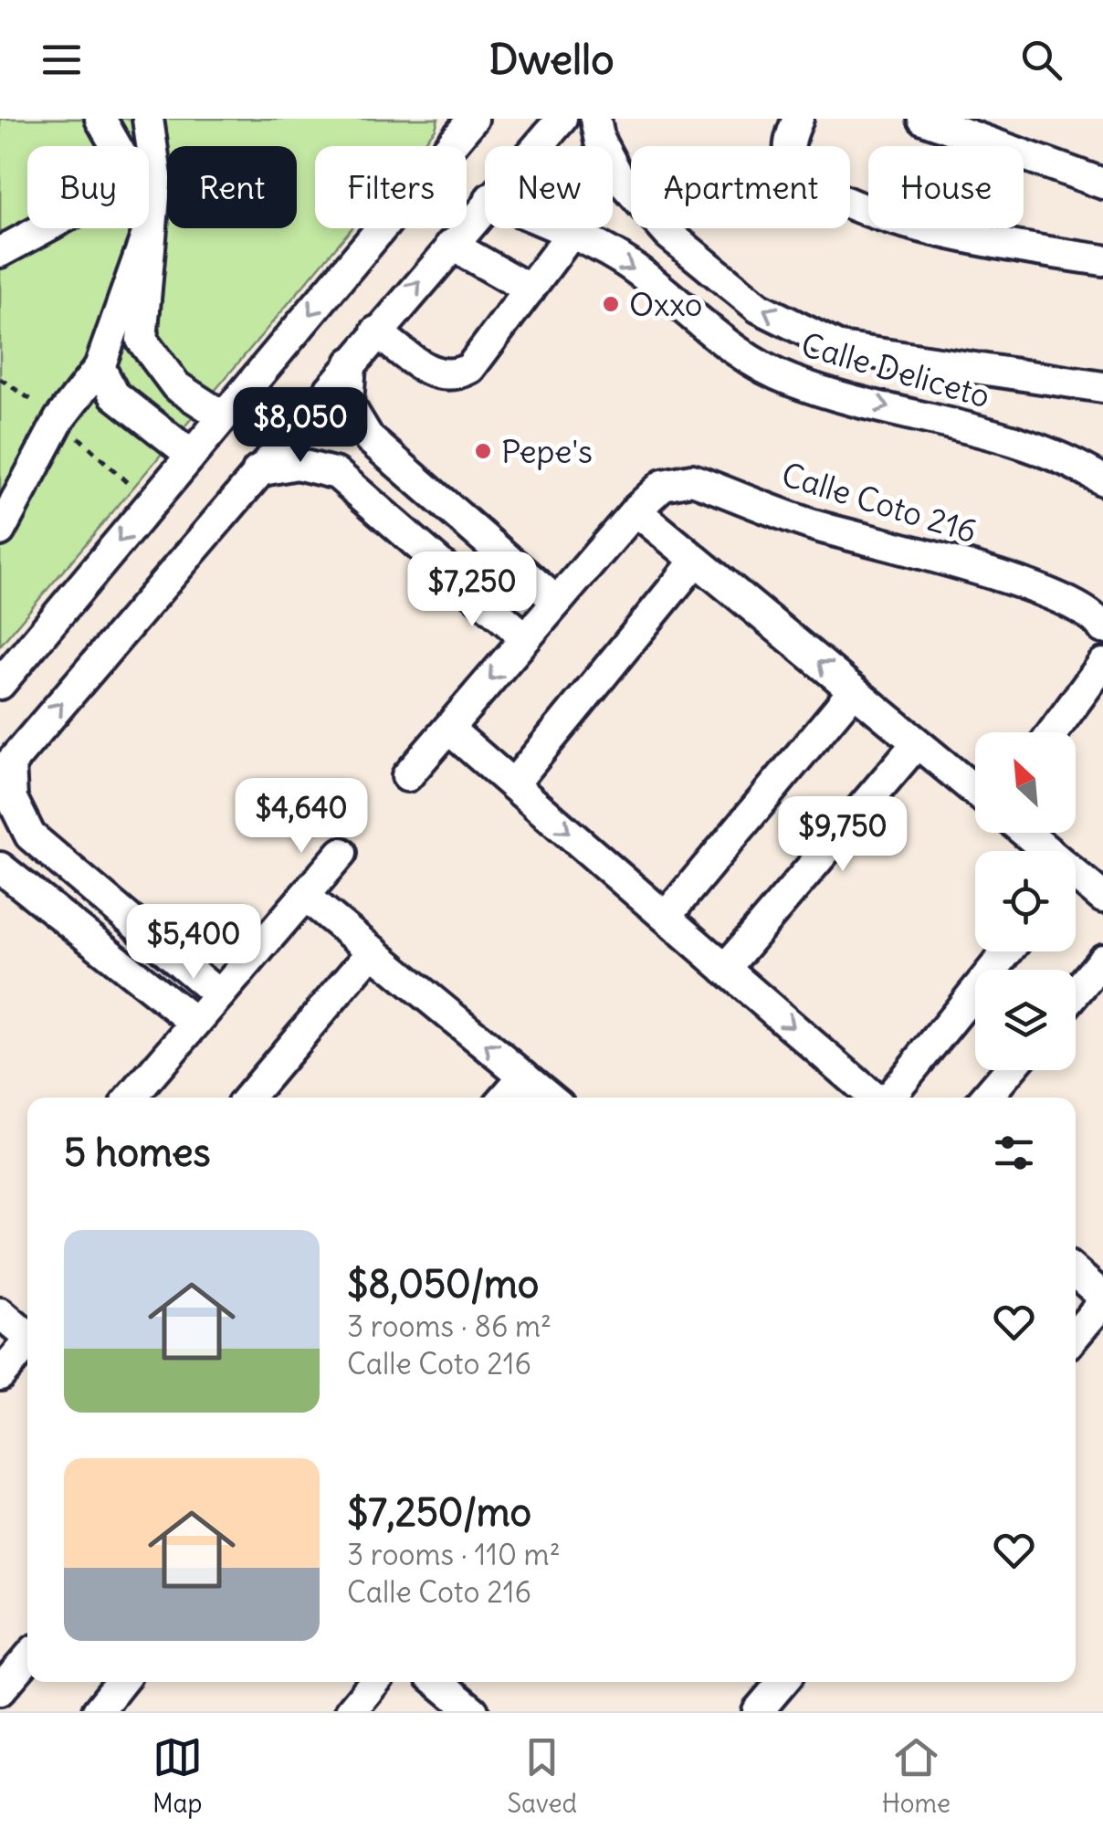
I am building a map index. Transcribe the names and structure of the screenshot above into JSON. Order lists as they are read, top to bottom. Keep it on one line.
{"streets":{"street":["Calle Deliceto","Calle Coto 216"]},"places":["Oxxo","Pepe's"],"north":"top left","page":{"header":"Dwello","chip":["Buy","Rent","Filters","New","Apartment","House"],"price":["$8,050","$7,250","$4,640","$9,750","$5,400"],"heading":"5 homes","list":[{"name":"$8,050/mo","note":"3 rooms · 86 m² · Calle Coto 216"},{"name":"$7,250/mo","note":"3 rooms · 110 m² · Calle Coto 216"}],"tabs":["Map","Saved","Home"]}}
